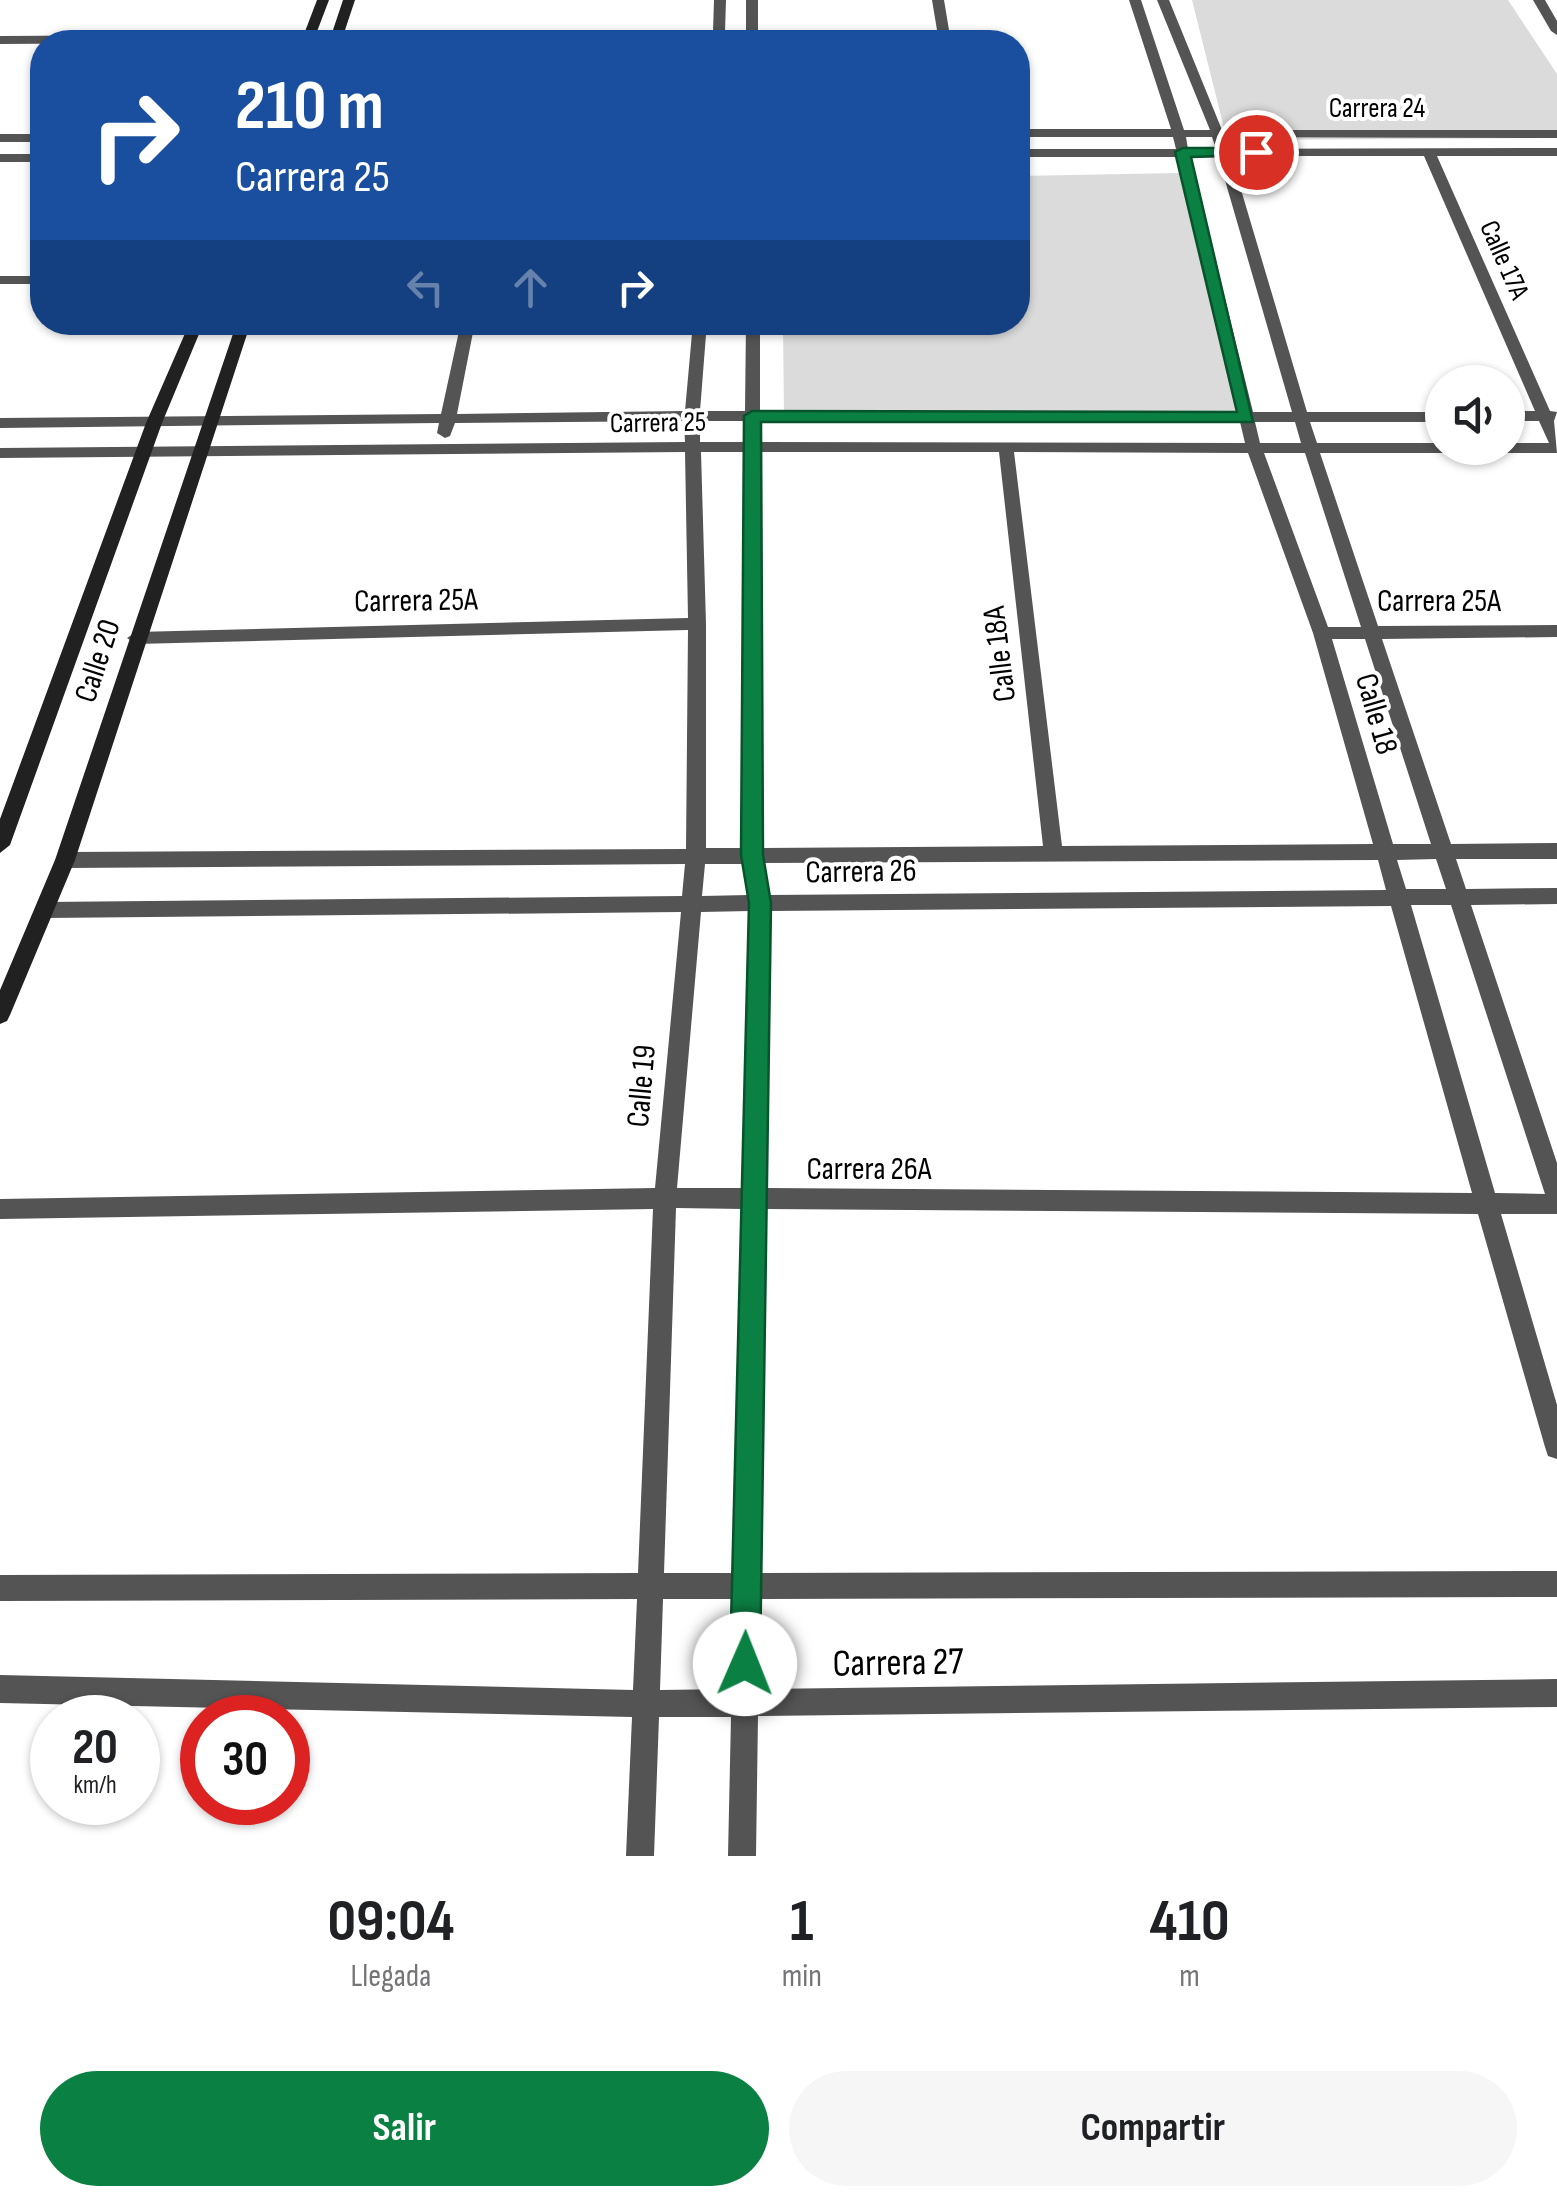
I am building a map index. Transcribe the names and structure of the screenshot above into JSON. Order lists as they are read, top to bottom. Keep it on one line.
{"streets":{"street":["Carrera 24","Calle 17A","Carrera 25","Carrera 25A","Calle 18A","Calle 20","Calle 18","Carrera 26","Calle 19","Carrera 26A","Carrera 27"]},"crossings":[["Carrera 24","Calle 17A"],["Carrera 24","Calle 18"],["Calle 17A","Carrera 25"],["Carrera 25","Calle 18A"],["Carrera 25","Calle 20"],["Carrera 25","Calle 18"],["Carrera 25","Calle 19"],["Carrera 25A","Calle 20"],["Carrera 25A","Calle 18"],["Carrera 25A","Calle 19"],["Calle 18A","Carrera 26"],["Calle 20","Carrera 26"],["Calle 18","Carrera 26"],["Calle 18","Carrera 26A"],["Carrera 26","Calle 19"],["Calle 19","Carrera 26A"],["Calle 19","Carrera 27"]],"page":{"turn":["210 m","Carrera 25"],"speed":"20 km/h","limit":"30","eta":["09:04","Llegada","1","min","410","m"],"buttons":["Salir","Compartir"]}}
